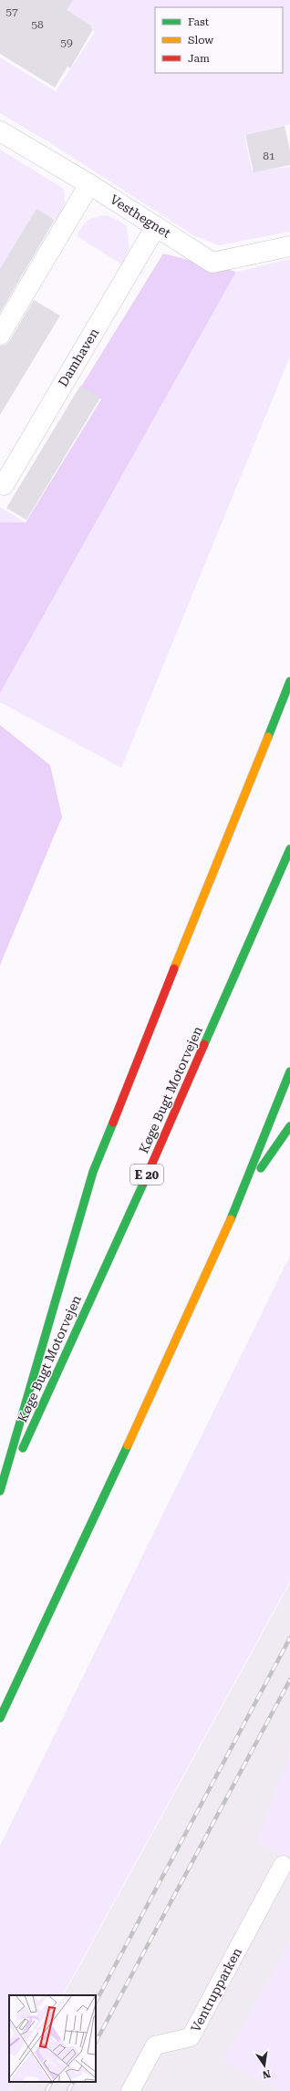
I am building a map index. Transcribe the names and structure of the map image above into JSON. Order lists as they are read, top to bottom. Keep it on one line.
{"streets":{"highway":["Køge Bugt Motorvejen","E 20"],"street":["Vesthegnet","Damhaven"],"lane":["Ventrupparken"]},"crossings":[["Vesthegnet","Damhaven"]],"house_numbers":["57","58","59","81"],"legend":["Fast","Slow","Jam"],"north":"bottom"}
